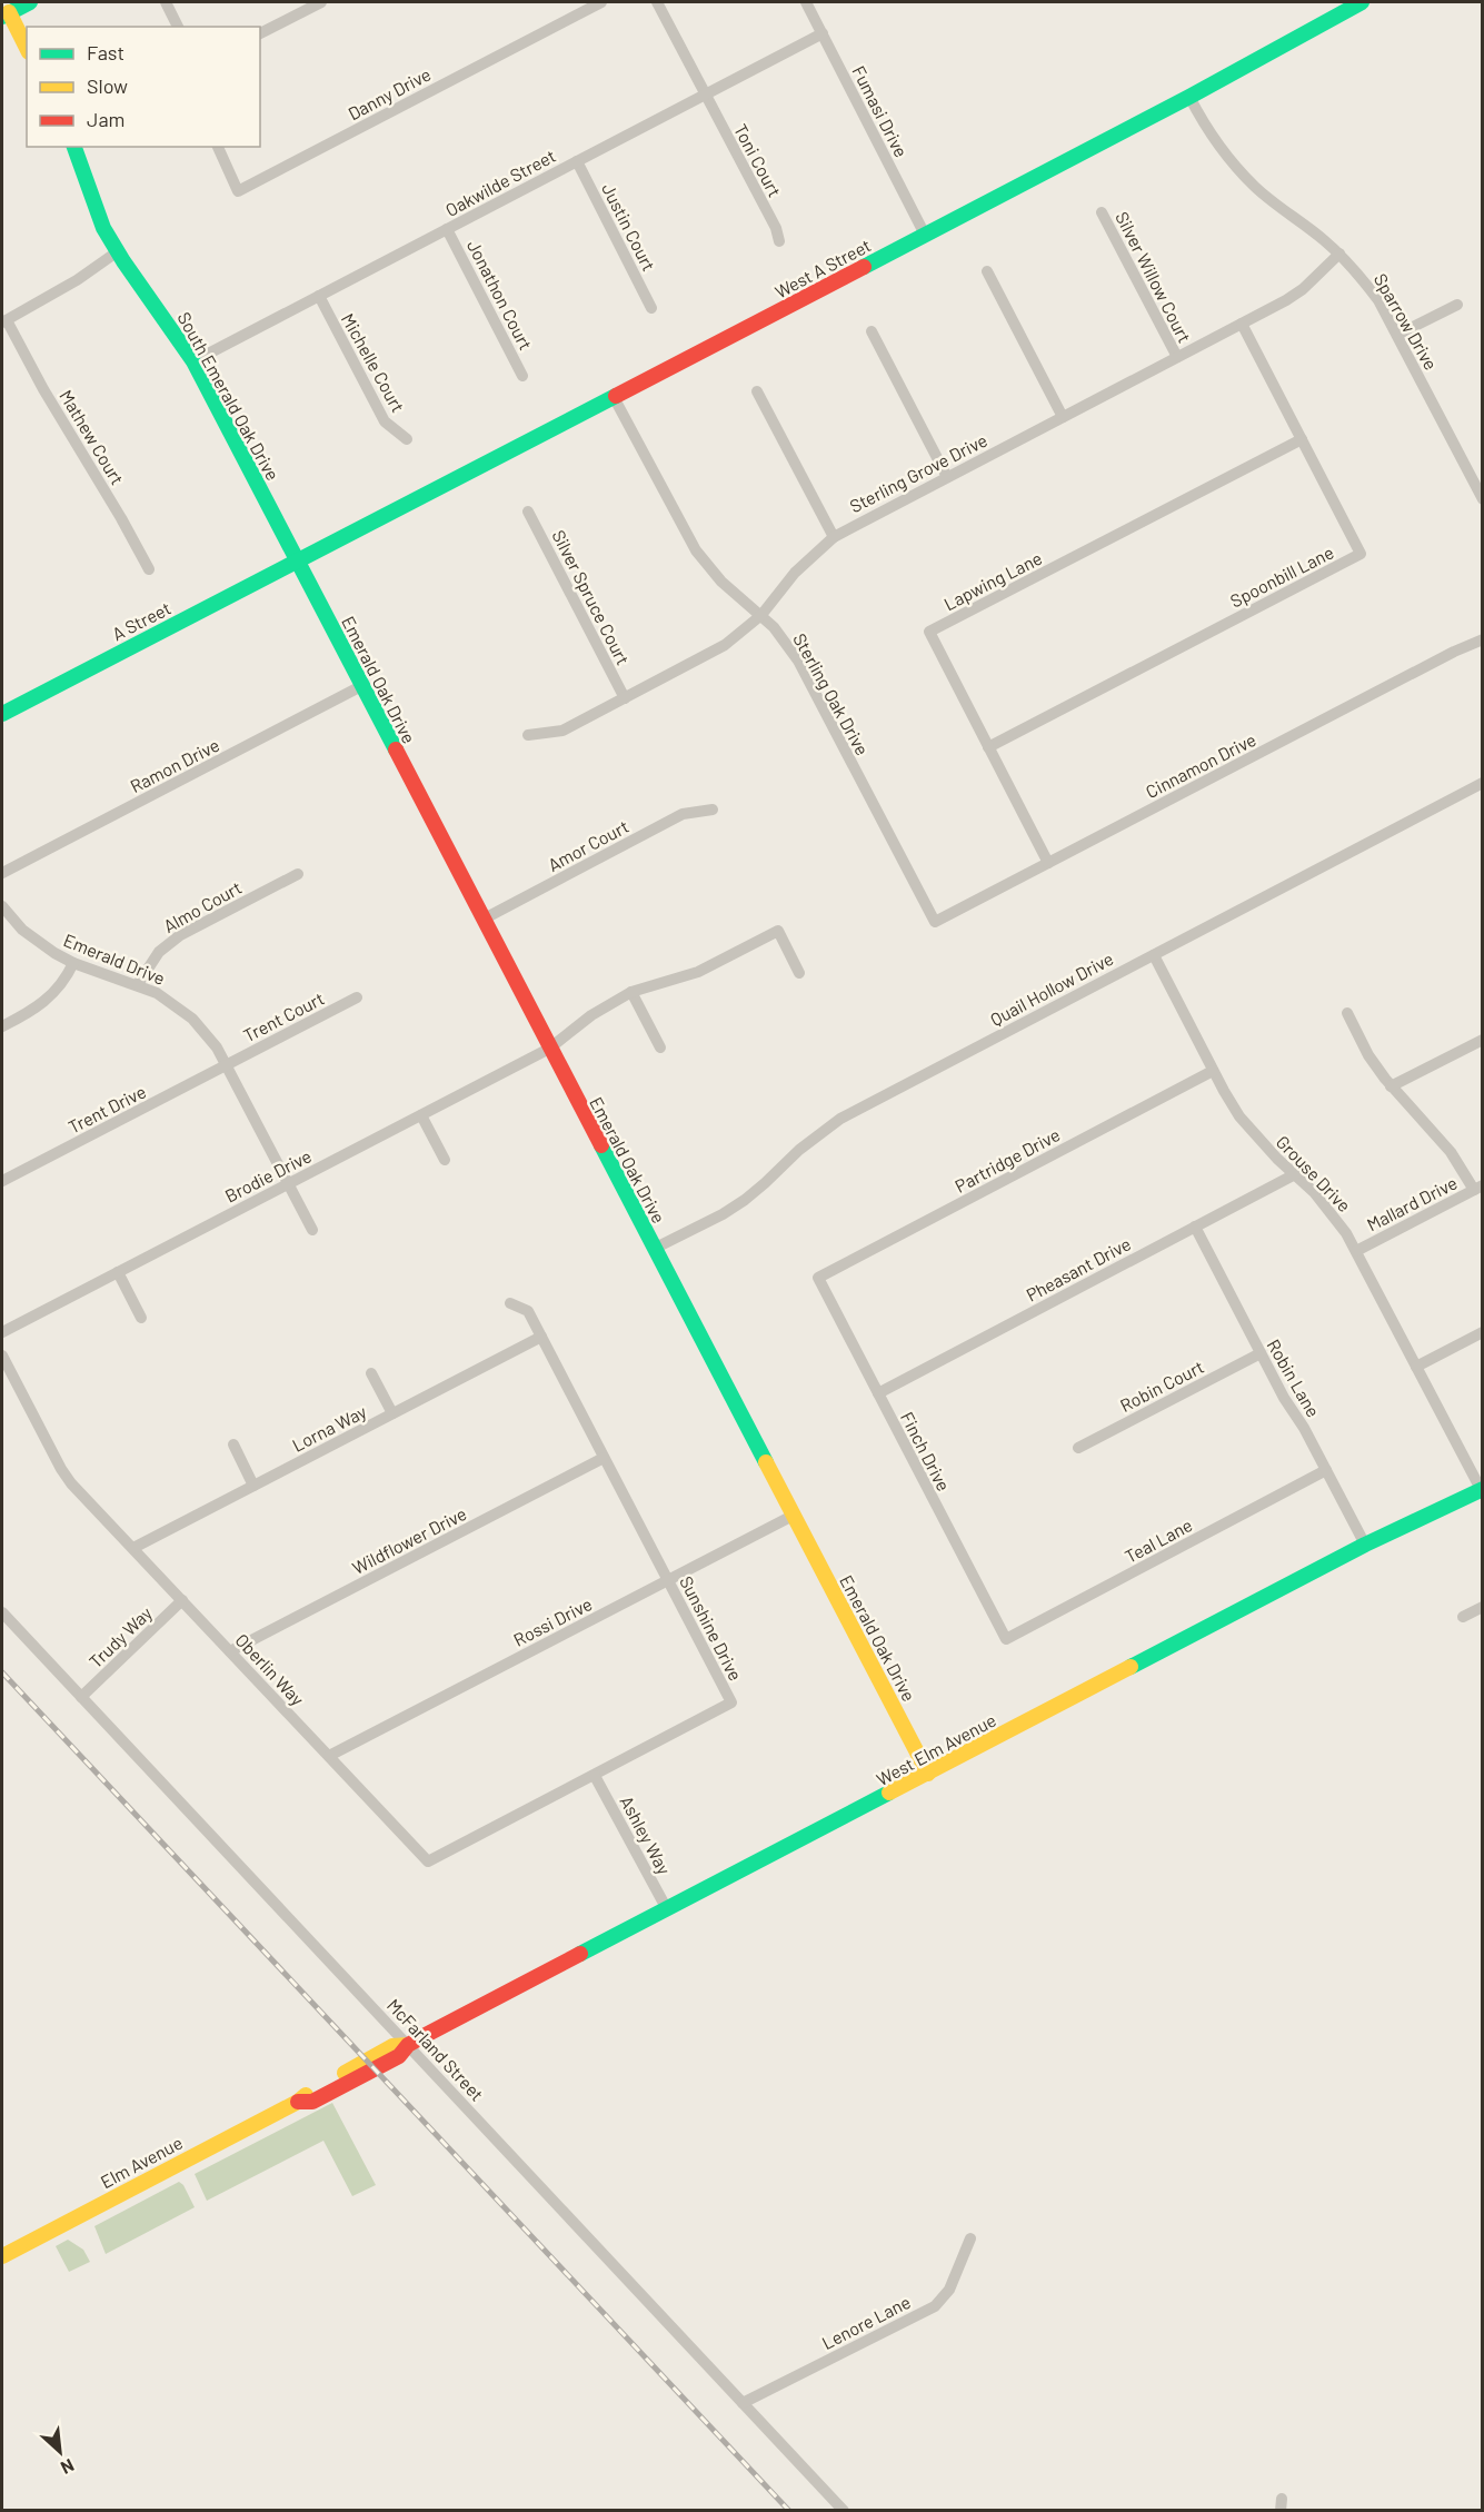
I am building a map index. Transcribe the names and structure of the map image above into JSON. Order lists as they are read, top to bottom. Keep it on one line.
{"streets":{"street":["Danny Drive","Fumasi Drive","Toni Court","Oakwilde Street","Justin Court","West A Street","Silver Willow Court","Jonathon Court","Sparrow Drive","Michelle Court","South Emerald Oak Drive","Mathew Court","Sterling Grove Drive","Spoonbill Lane","Lapwing Lane","Silver Spruce Court","A Street","Emerald Oak Drive","Sterling Oak Drive","Ramon Drive","Cinnamon Drive","Amor Court","Almo Court","Emerald Drive","Quail Hollow Drive","Trent Court","Trent Drive","Partridge Drive","Grouse Drive","Brodie Drive","Mallard Drive","Pheasant Drive","Robin Lane","Robin Court","Lorna Way","Finch Drive","Wildflower Drive","Teal Lane","Rossi Drive","Sunshine Drive","Trudy Way","Oberlin Way","West Elm Avenue","Ashley Way","McFarland Street","Elm Avenue","Lenore Lane"]},"crossings":[["Fumasi Drive","Oakwilde Street"],["Fumasi Drive","West A Street"],["Toni Court","Oakwilde Street"],["Oakwilde Street","Justin Court"],["Oakwilde Street","Jonathon Court"],["Oakwilde Street","Michelle Court"],["Oakwilde Street","South Emerald Oak Drive"],["West A Street","Sparrow Drive"],["West A Street","South Emerald Oak Drive"],["West A Street","A Street"],["West A Street","Emerald Oak Drive"],["West A Street","Sterling Oak Drive"],["Silver Willow Court","Sterling Grove Drive"],["Sparrow Drive","Sterling Grove Drive"],["South Emerald Oak Drive","A Street"],["South Emerald Oak Drive","Emerald Oak Drive"],["Sterling Grove Drive","Spoonbill Lane"],["Sterling Grove Drive","Silver Spruce Court"],["Sterling Grove Drive","Sterling Oak Drive"],["Spoonbill Lane","Lapwing Lane"],["Lapwing Lane","Cinnamon Drive"],["A Street","Emerald Oak Drive"],["Emerald Oak Drive","Ramon Drive"],["Emerald Oak Drive","Amor Court"],["Emerald Oak Drive","Quail Hollow Drive"],["Emerald Oak Drive","Brodie Drive"],["Emerald Oak Drive","Rossi Drive"],["Emerald Oak Drive","West Elm Avenue"],["Sterling Oak Drive","Cinnamon Drive"],["Almo Court","Emerald Drive"],["Emerald Drive","Trent Court"],["Emerald Drive","Trent Drive"],["Emerald Drive","Brodie Drive"],["Quail Hollow Drive","Grouse Drive"],["Trent Court","Trent Drive"],["Partridge Drive","Grouse Drive"],["Partridge Drive","Finch Drive"],["Grouse Drive","Mallard Drive"],["Grouse Drive","Pheasant Drive"],["Grouse Drive","West Elm Avenue"],["Pheasant Drive","Robin Lane"],["Pheasant Drive","Finch Drive"],["Robin Lane","Robin Court"],["Robin Lane","Teal Lane"],["Robin Lane","West Elm Avenue"],["Lorna Way","Sunshine Drive"],["Lorna Way","Oberlin Way"],["Finch Drive","Teal Lane"],["Wildflower Drive","Sunshine Drive"],["Wildflower Drive","Oberlin Way"],["Rossi Drive","Sunshine Drive"],["Rossi Drive","Oberlin Way"],["Sunshine Drive","Oberlin Way"],["Sunshine Drive","Ashley Way"],["Trudy Way","Oberlin Way"],["Trudy Way","McFarland Street"],["West Elm Avenue","Ashley Way"],["West Elm Avenue","McFarland Street"],["West Elm Avenue","Elm Avenue"],["McFarland Street","Lenore Lane"]],"legend":["Fast","Slow","Jam"],"north":"bottom right"}
